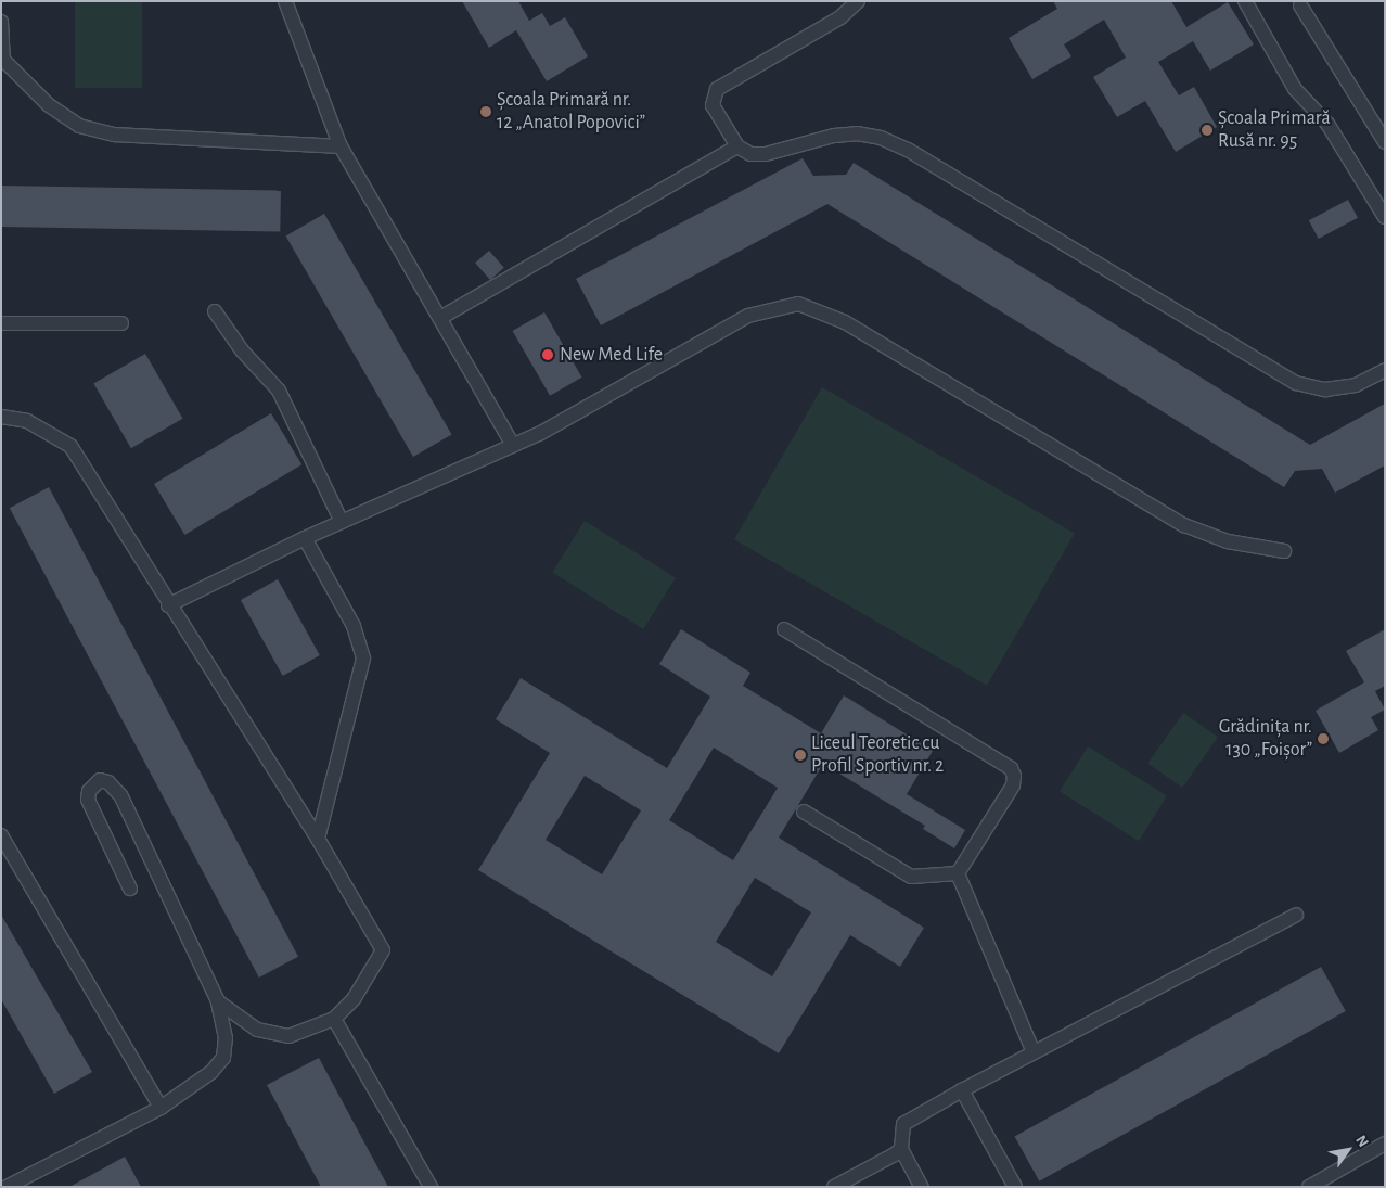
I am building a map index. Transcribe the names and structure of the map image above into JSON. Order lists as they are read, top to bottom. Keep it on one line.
{"places":["Școala Primară nr. 12 „Anatol Popovici”","Școala Primară Rusă nr. 95","New Med Life","Grădinița nr. 130 „Foișor”","Liceul Teoretic cu Profil Sportiv nr. 2"],"north":"top right"}
